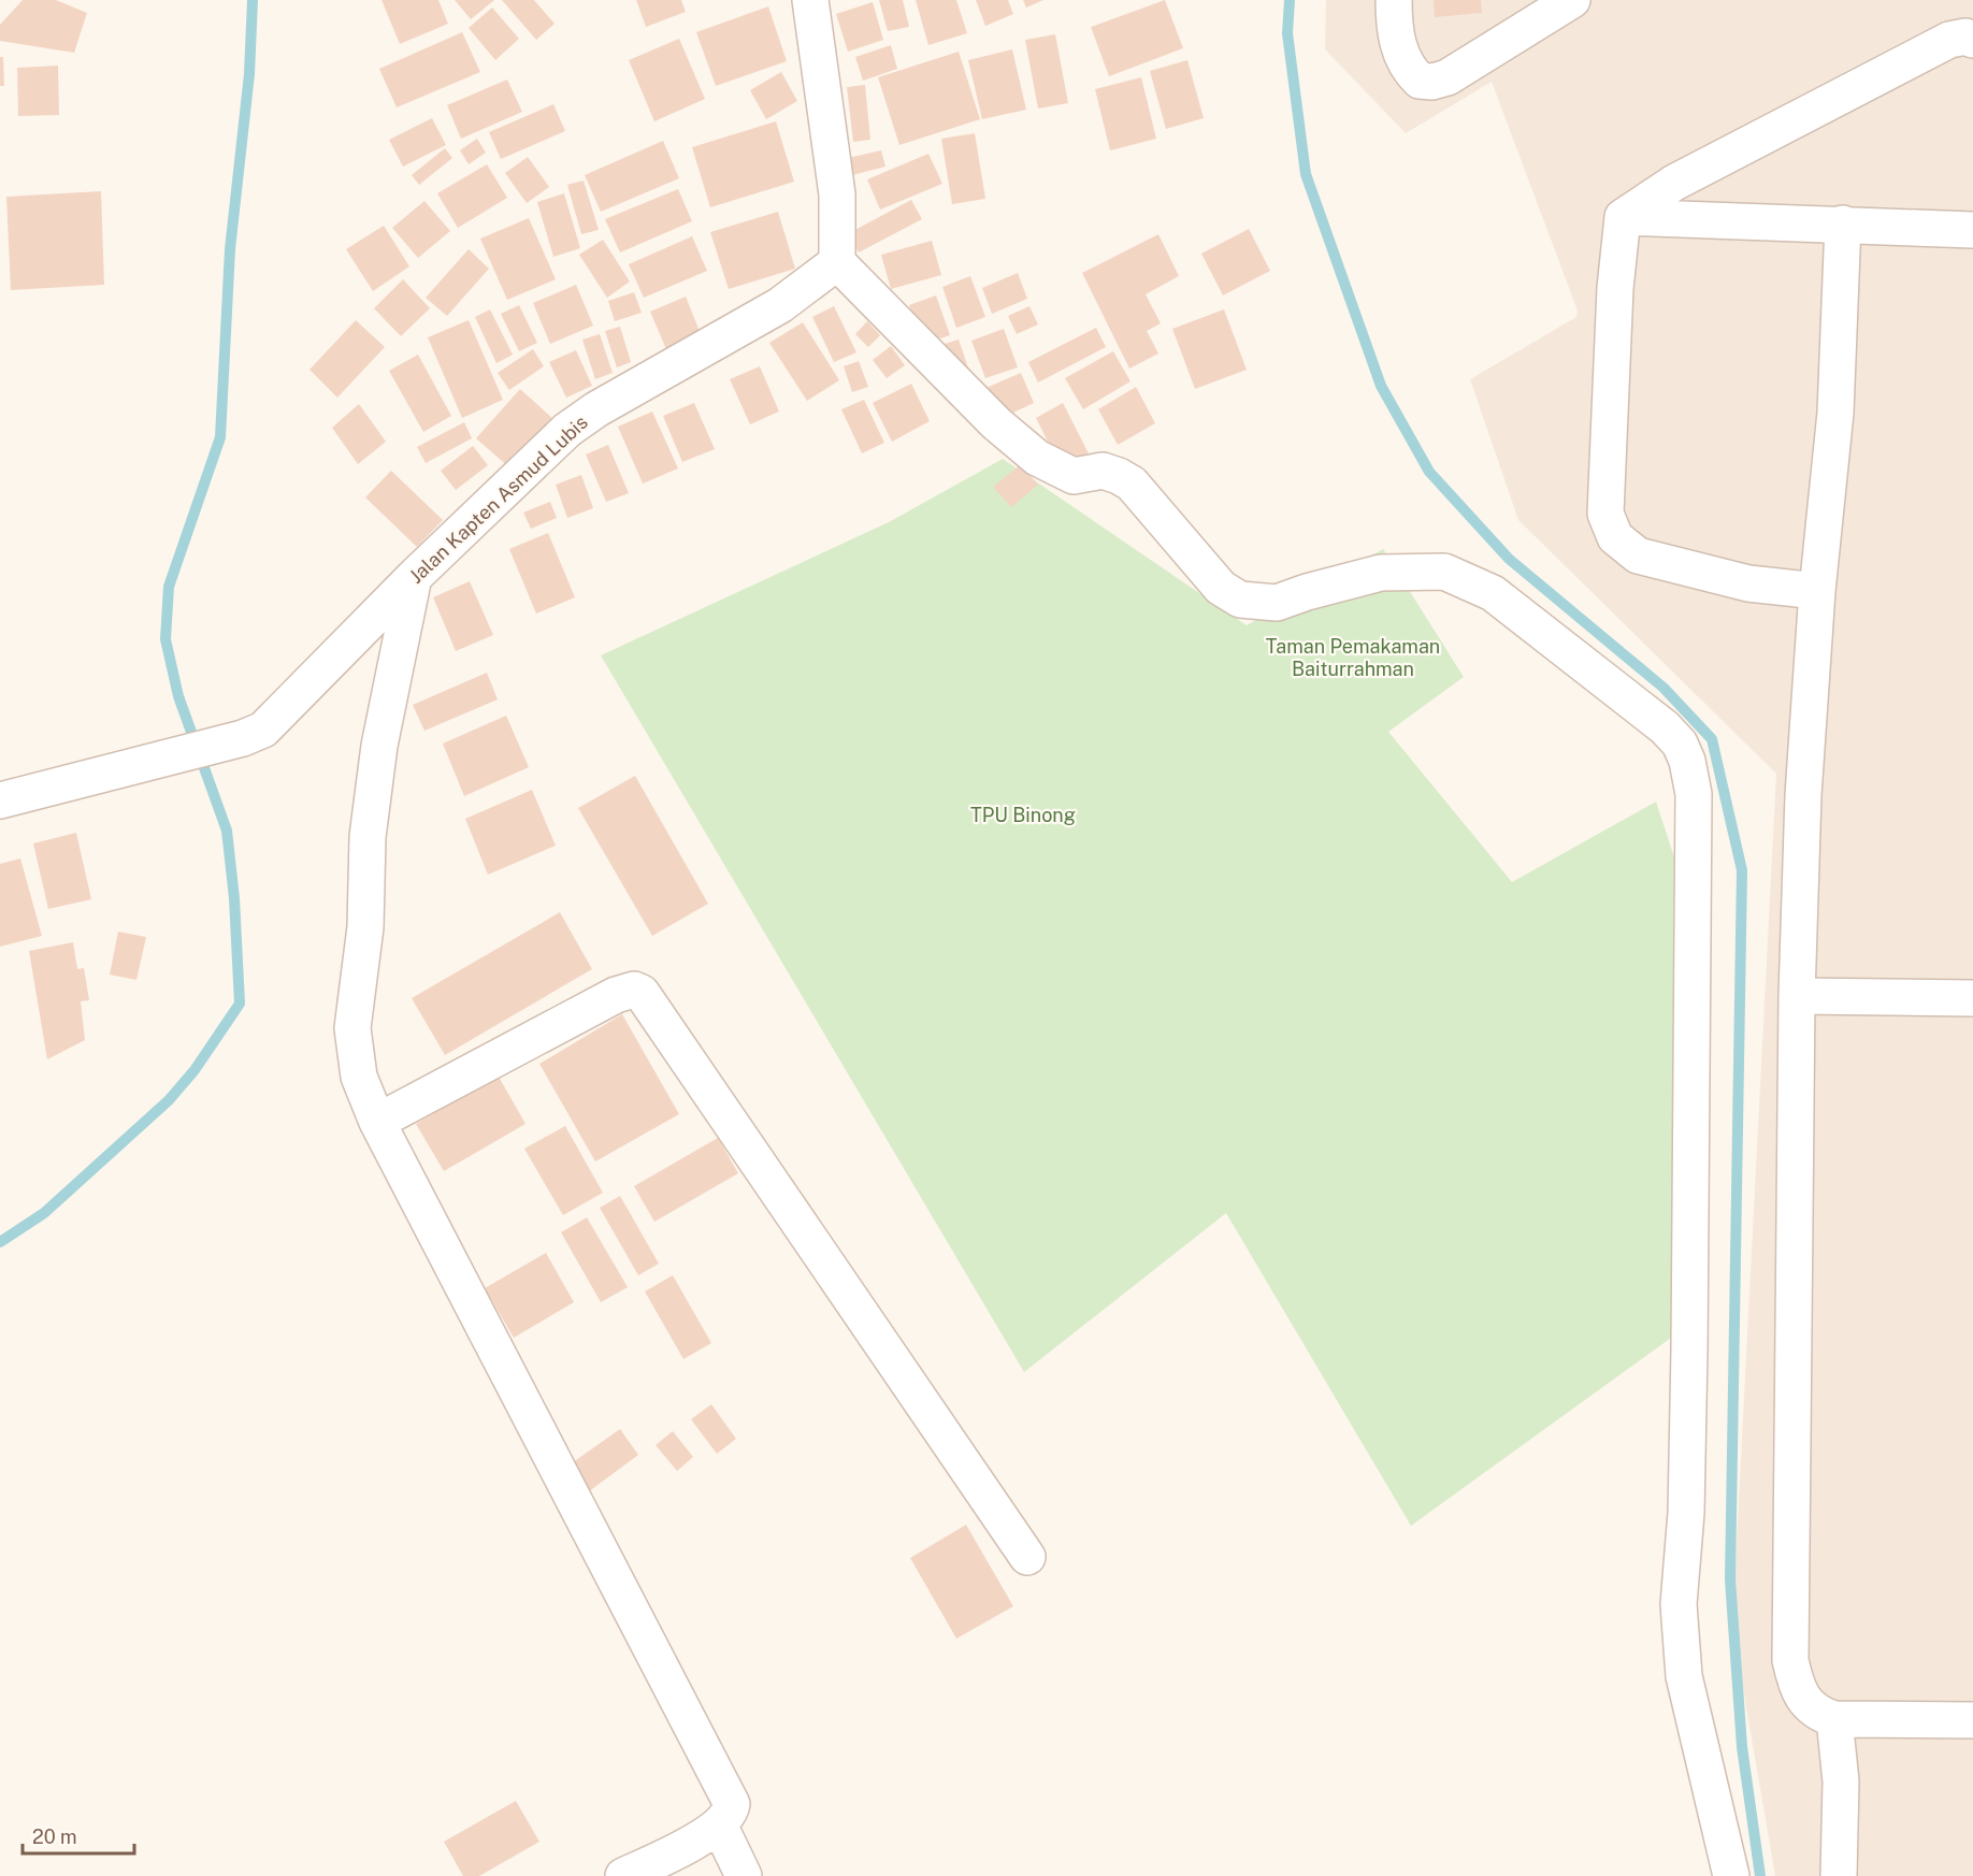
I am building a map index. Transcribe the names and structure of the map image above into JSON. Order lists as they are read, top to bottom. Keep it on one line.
{"streets":{"street":["Jalan Kapten Asmud Lubis"]},"parks":["Taman Pemakaman Baiturrahman","TPU Binong"],"scale_bar":"20 m"}
